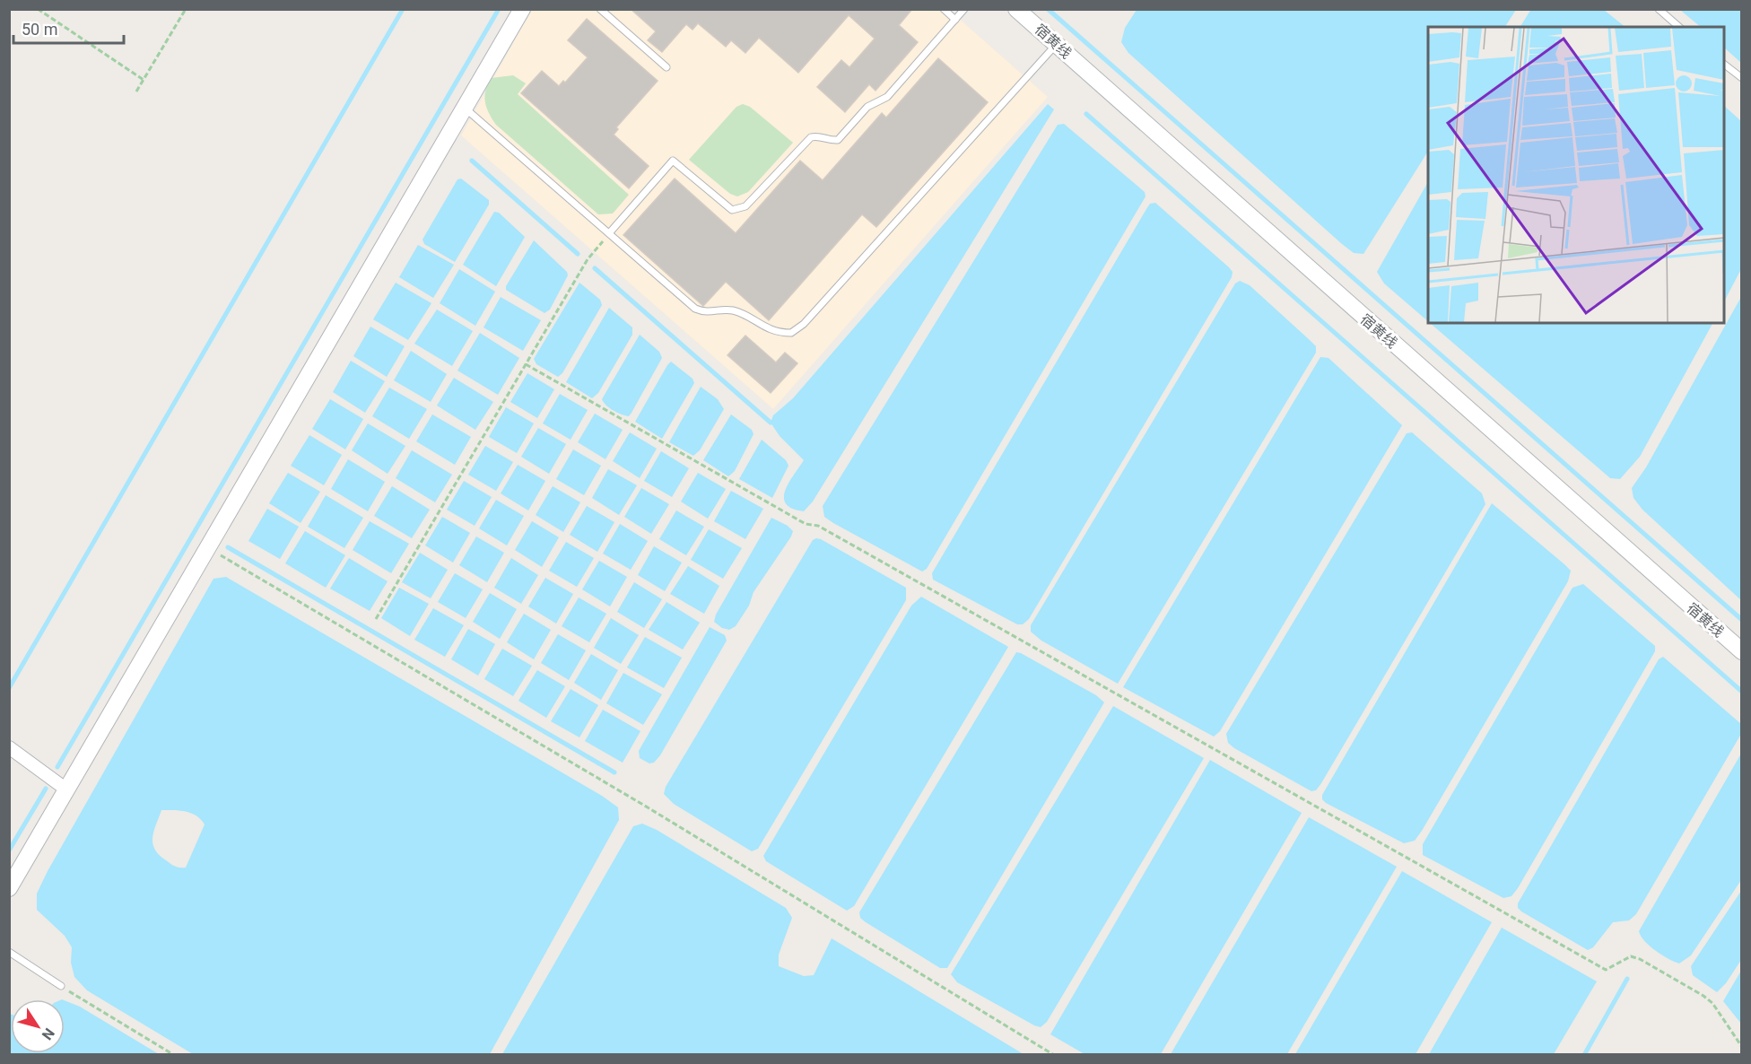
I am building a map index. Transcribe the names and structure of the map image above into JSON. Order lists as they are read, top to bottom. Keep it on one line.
{"streets":{"street":["宿黄线"]},"scale_bar":"50 m","north":"bottom right"}
